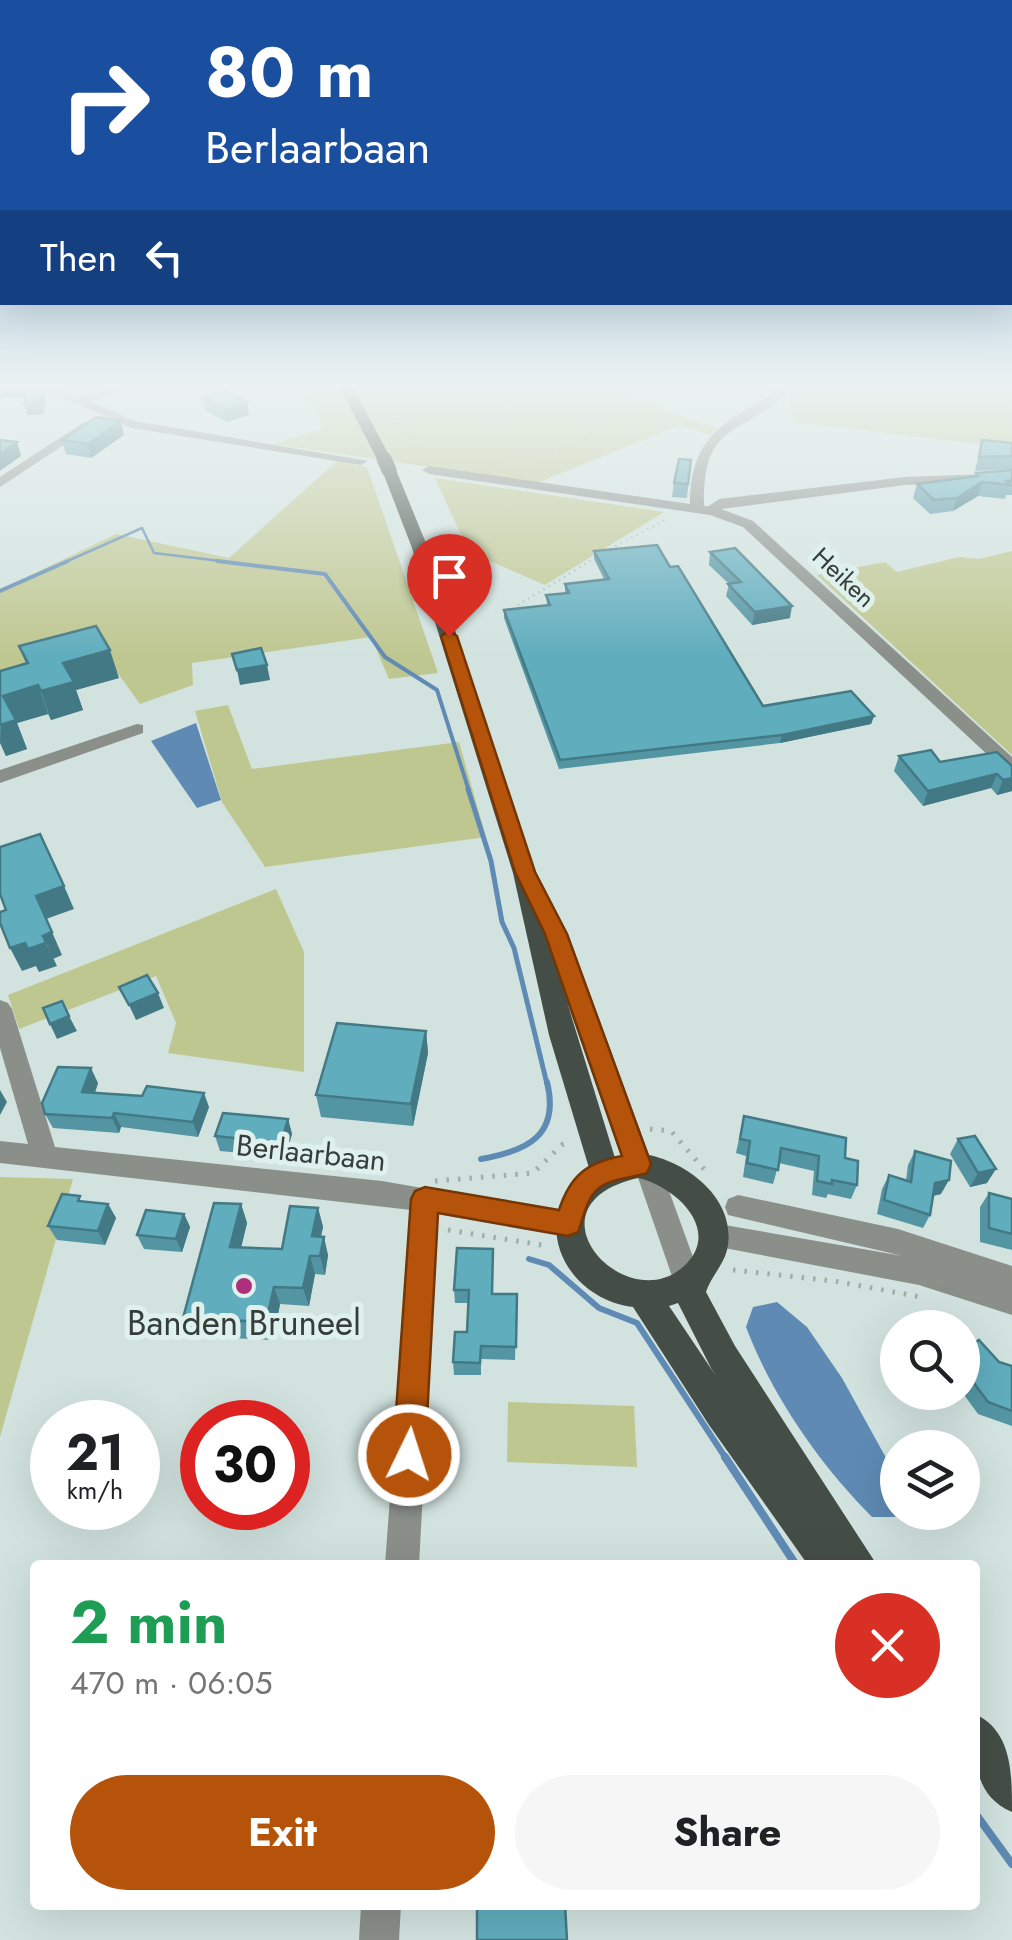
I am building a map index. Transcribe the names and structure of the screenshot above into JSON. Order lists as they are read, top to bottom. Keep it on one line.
{"streets":{"street":["Heiken","Berlaarbaan"]},"places":["Banden Bruneel"],"page":{"turn":["80 m","Berlaarbaan"],"then":"Then","speed":"21 km/h","limit":"30","heading":["2 min","470 m · 06:05"],"buttons":["Exit","Share"]}}
